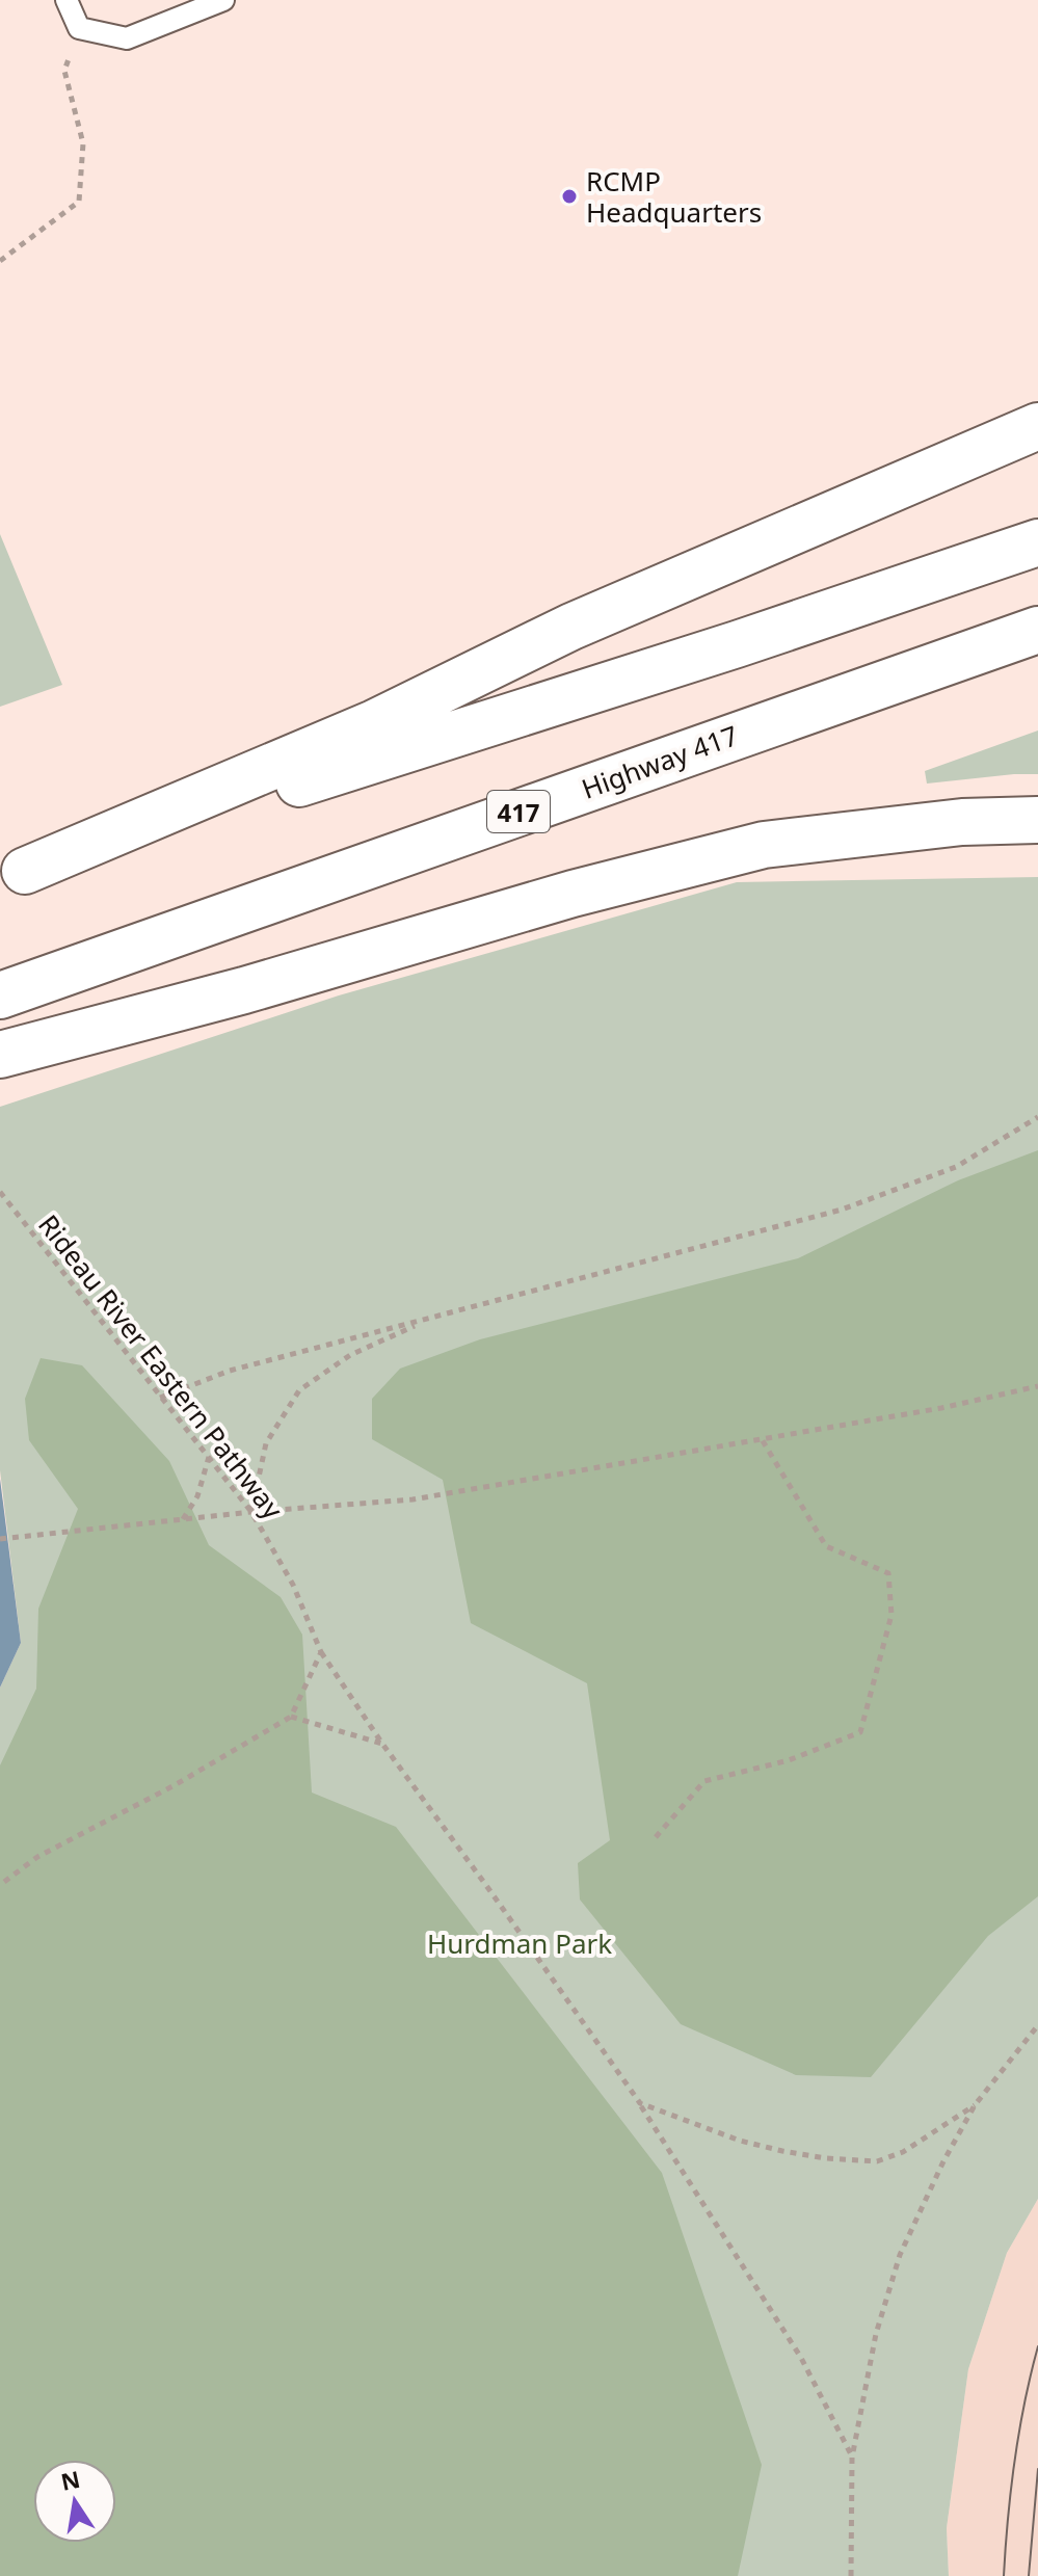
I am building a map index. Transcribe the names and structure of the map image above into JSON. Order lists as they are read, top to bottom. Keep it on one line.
{"streets":{"highway":["Highway 417","417"],"path":["Rideau River Eastern Pathway"]},"parks":["Hurdman Park"],"places":["RCMP Headquarters"],"north":"top"}
